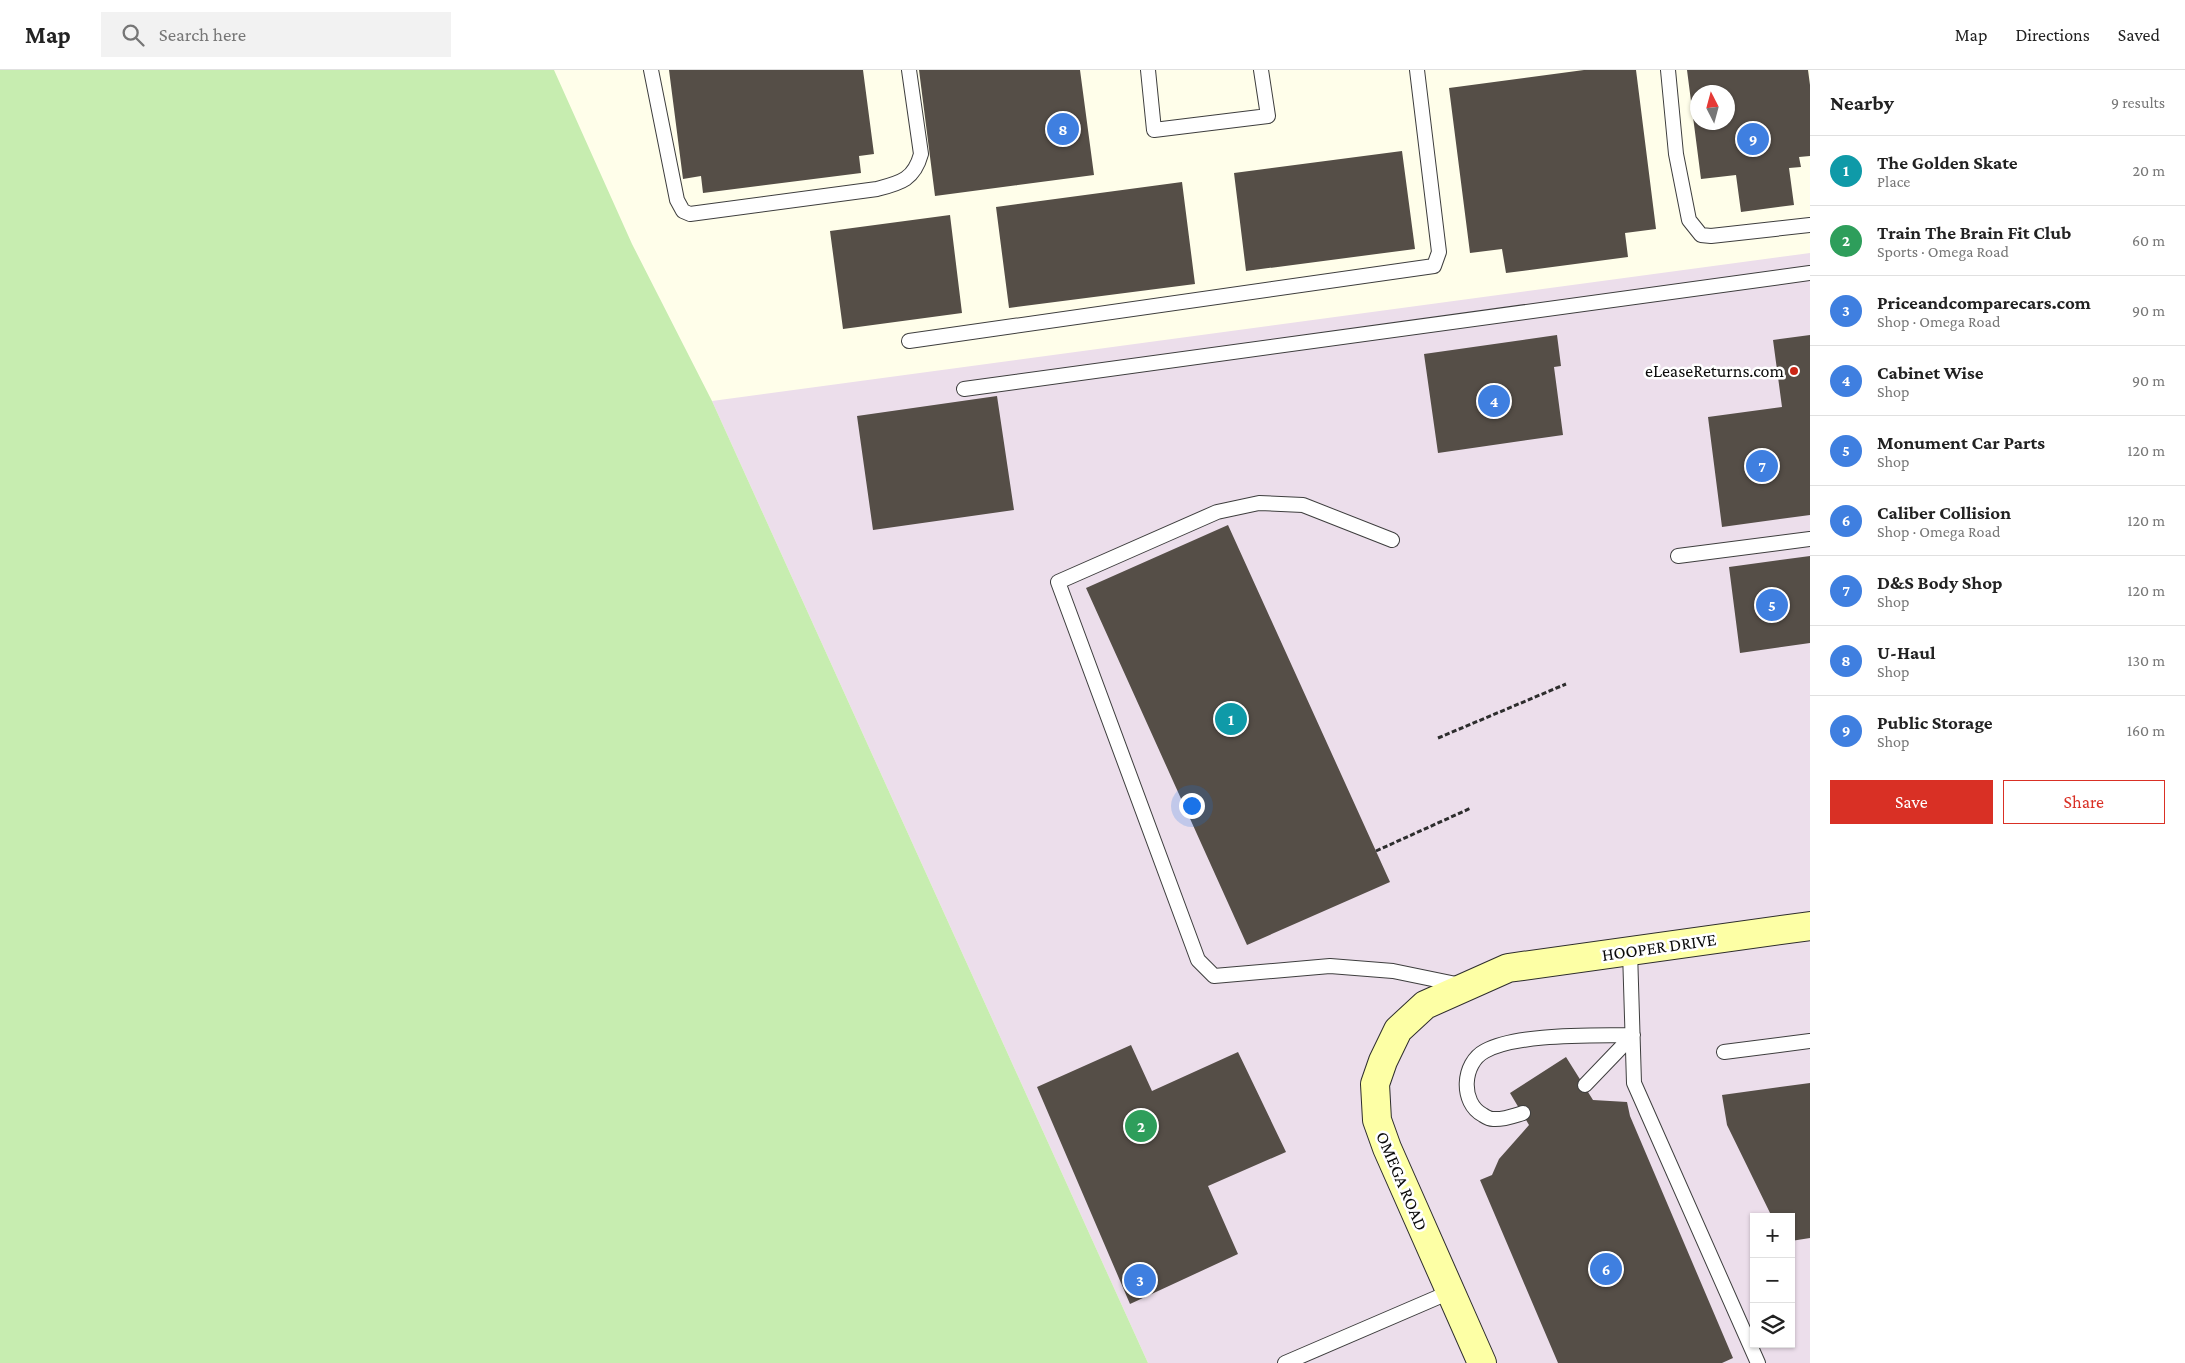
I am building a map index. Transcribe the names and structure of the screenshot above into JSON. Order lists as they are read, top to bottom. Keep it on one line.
{"streets":{"street":["HOOPER DRIVE","OMEGA ROAD"]},"crossings":[["HOOPER DRIVE","OMEGA ROAD"]],"places":["eLeaseReturns.com"],"north":"top","page":{"header":"Map","search":"Search here","nav":["Map","Directions","Saved"],"heading":["Nearby","9 results"],"pins":["8","9","4","7","5","1","2","6","3"],"list":[{"mark":"1","name":"The Golden Skate","note":"Place","value":"20 m"},{"mark":"2","name":"Train The Brain Fit Club","note":"Sports · Omega Road","value":"60 m"},{"mark":"3","name":"Priceandcomparecars.com","note":"Shop · Omega Road","value":"90 m"},{"mark":"4","name":"Cabinet Wise","note":"Shop","value":"90 m"},{"mark":"5","name":"Monument Car Parts","note":"Shop","value":"120 m"},{"mark":"6","name":"Caliber Collision","note":"Shop · Omega Road","value":"120 m"},{"mark":"7","name":"D&S Body Shop","note":"Shop","value":"120 m"},{"mark":"8","name":"U-Haul","note":"Shop","value":"130 m"},{"mark":"9","name":"Public Storage","note":"Shop","value":"160 m"}],"buttons":["Save","Share"],"map_buttons":["+","−"]}}
